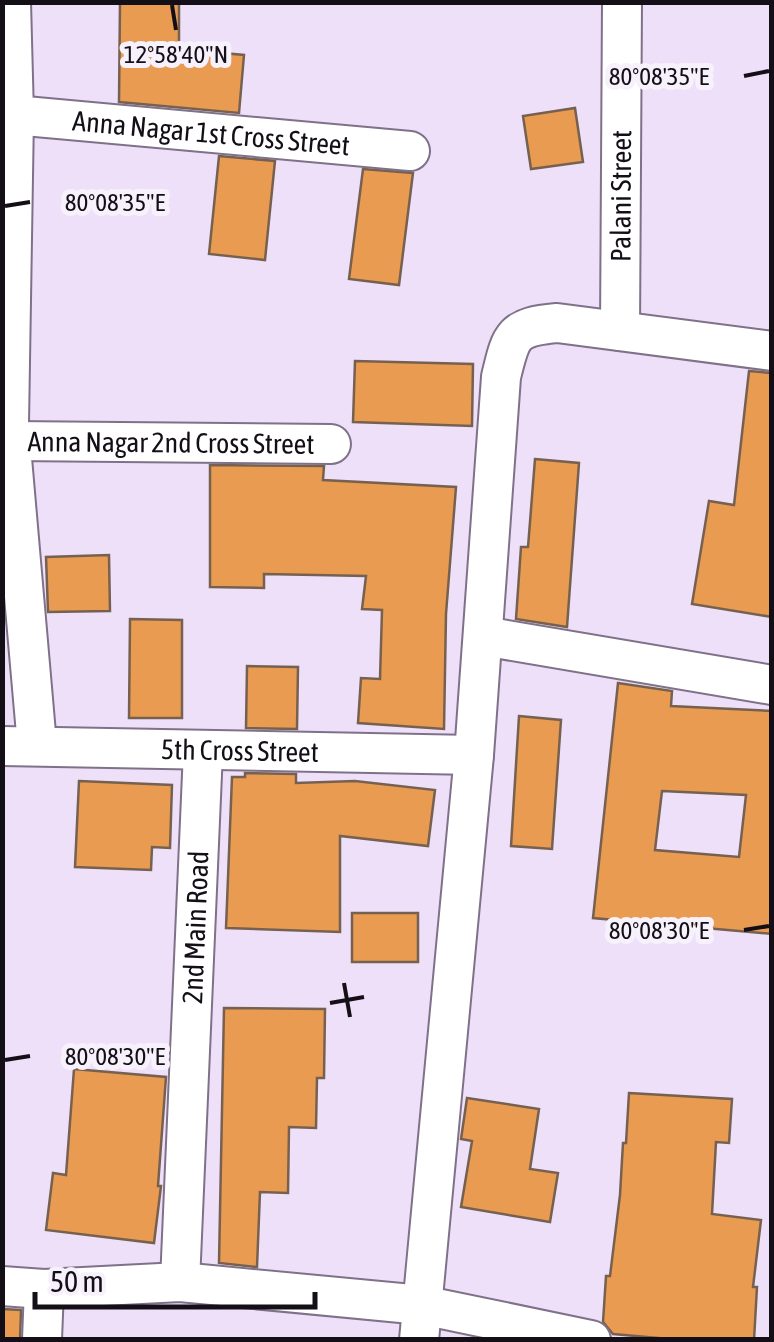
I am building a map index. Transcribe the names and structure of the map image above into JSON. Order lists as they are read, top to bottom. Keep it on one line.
{"streets":{"street":["Anna Nagar 1st Cross Street","Palani Street","Anna Nagar 2nd Cross Street","5th Cross Street","2nd Main Road"]},"crossings":[["5th Cross Street","2nd Main Road"]],"scale_bar":"50 m","coordinates":["12°58'40\"N","80°08'35\"E","80°08'30\"E"]}
